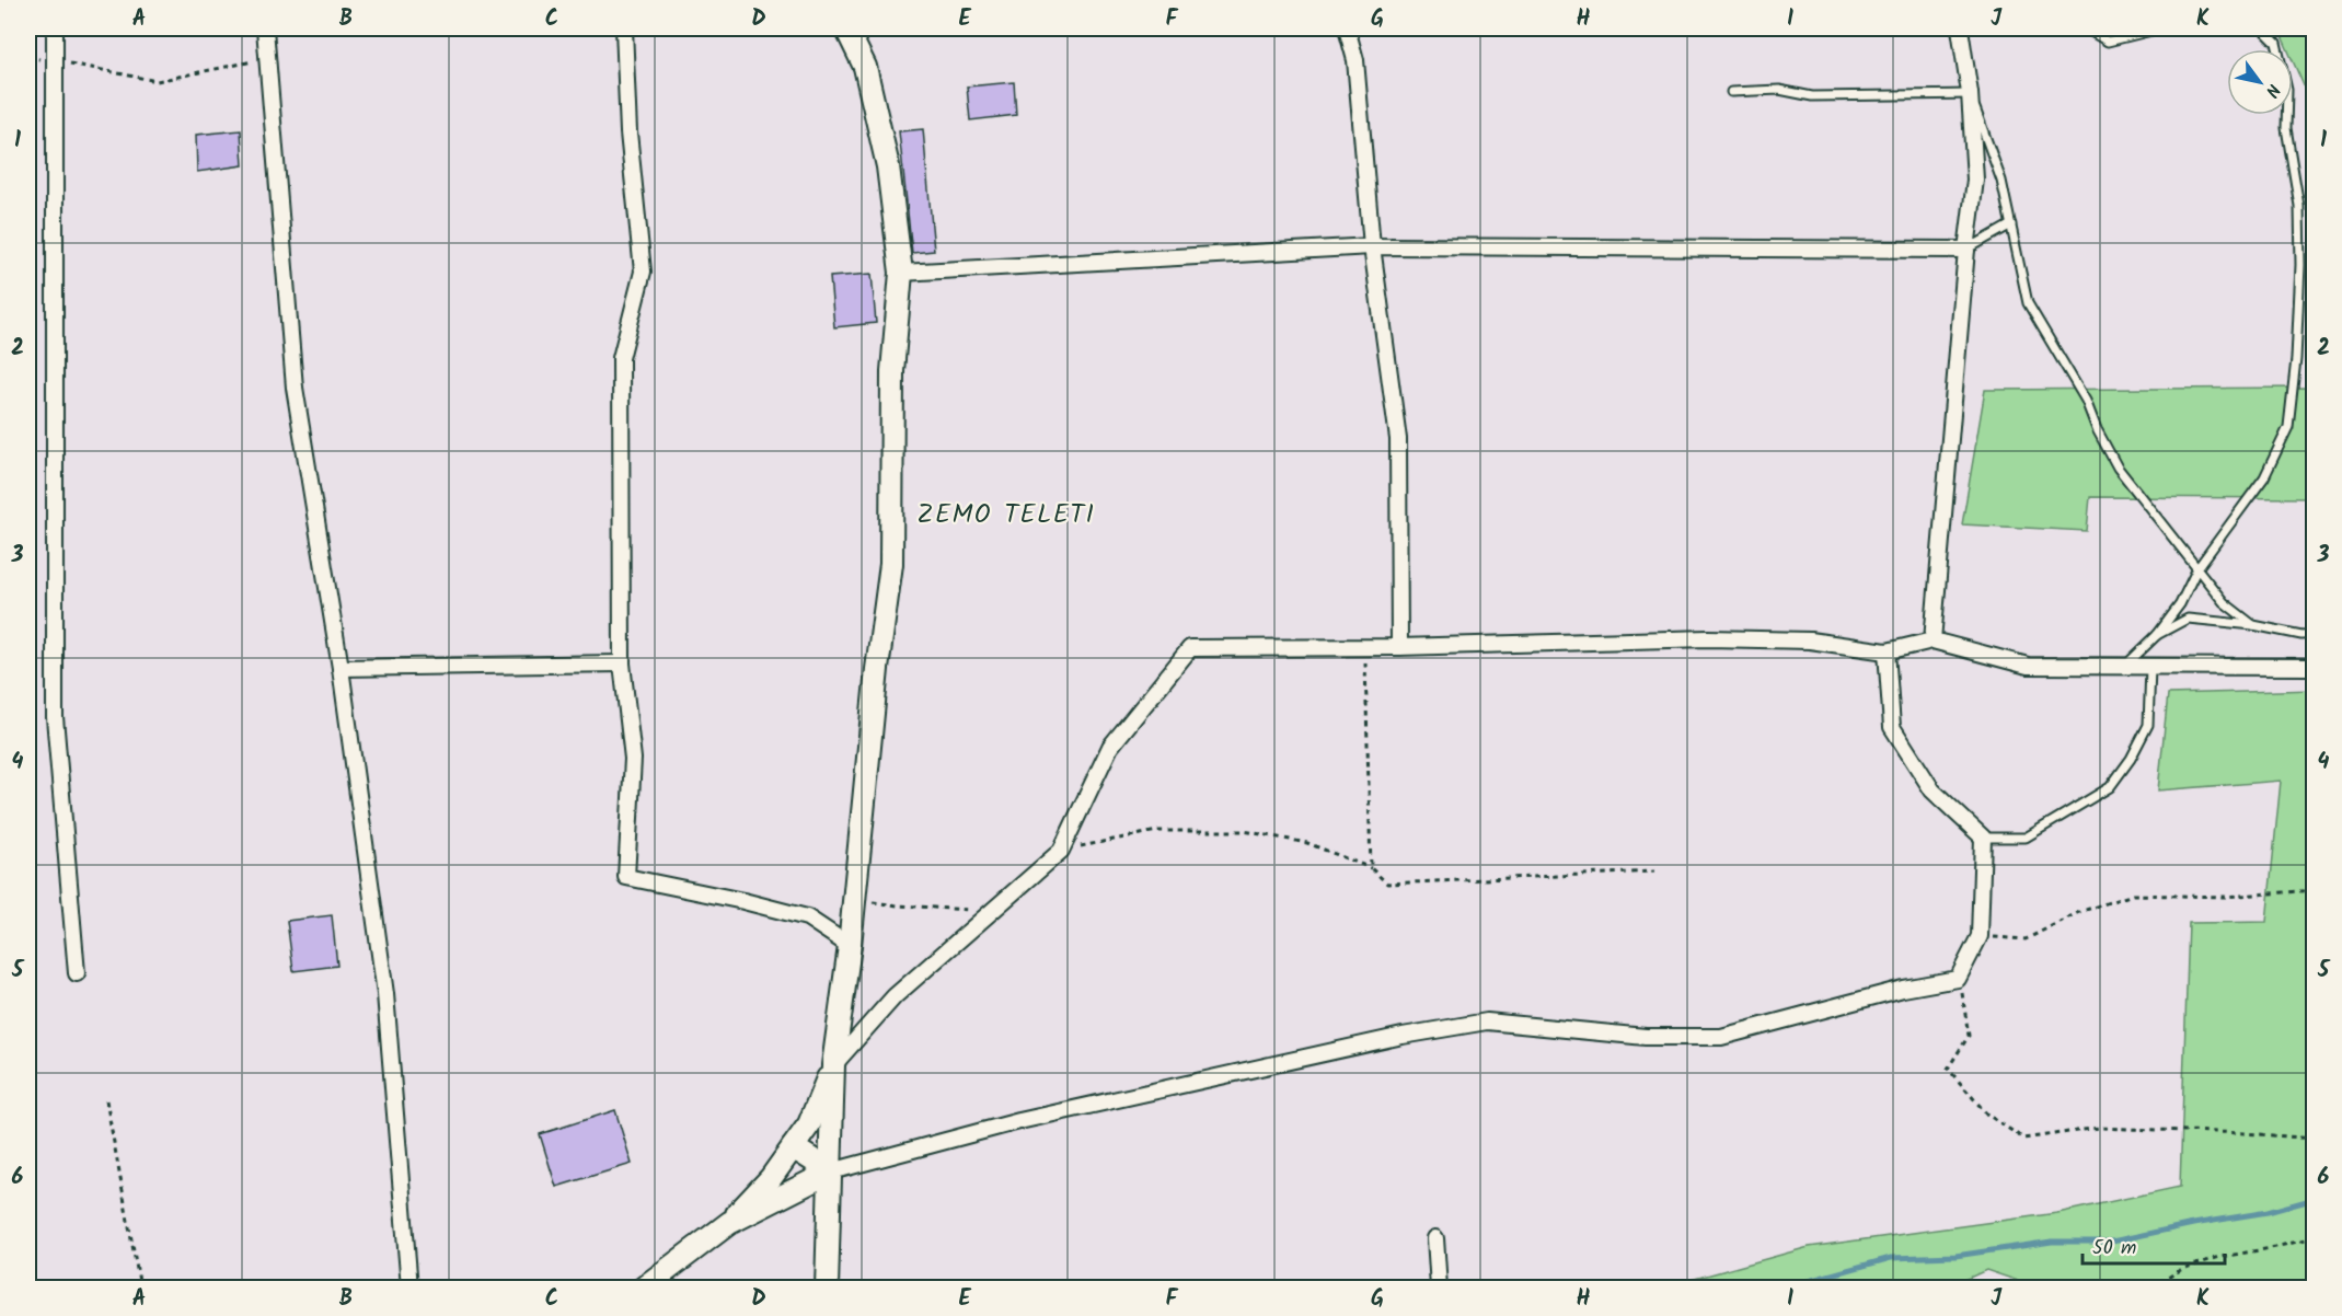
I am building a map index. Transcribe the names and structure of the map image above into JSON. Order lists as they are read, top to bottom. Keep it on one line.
{"districts":["ZEMO TELETI"],"scale_bar":"50 m","north":"bottom right","grid":{"columns":["A","B","C","D","E","F","G","H","I","J","K"],"rows":["1","2","3","4","5","6"]}}
